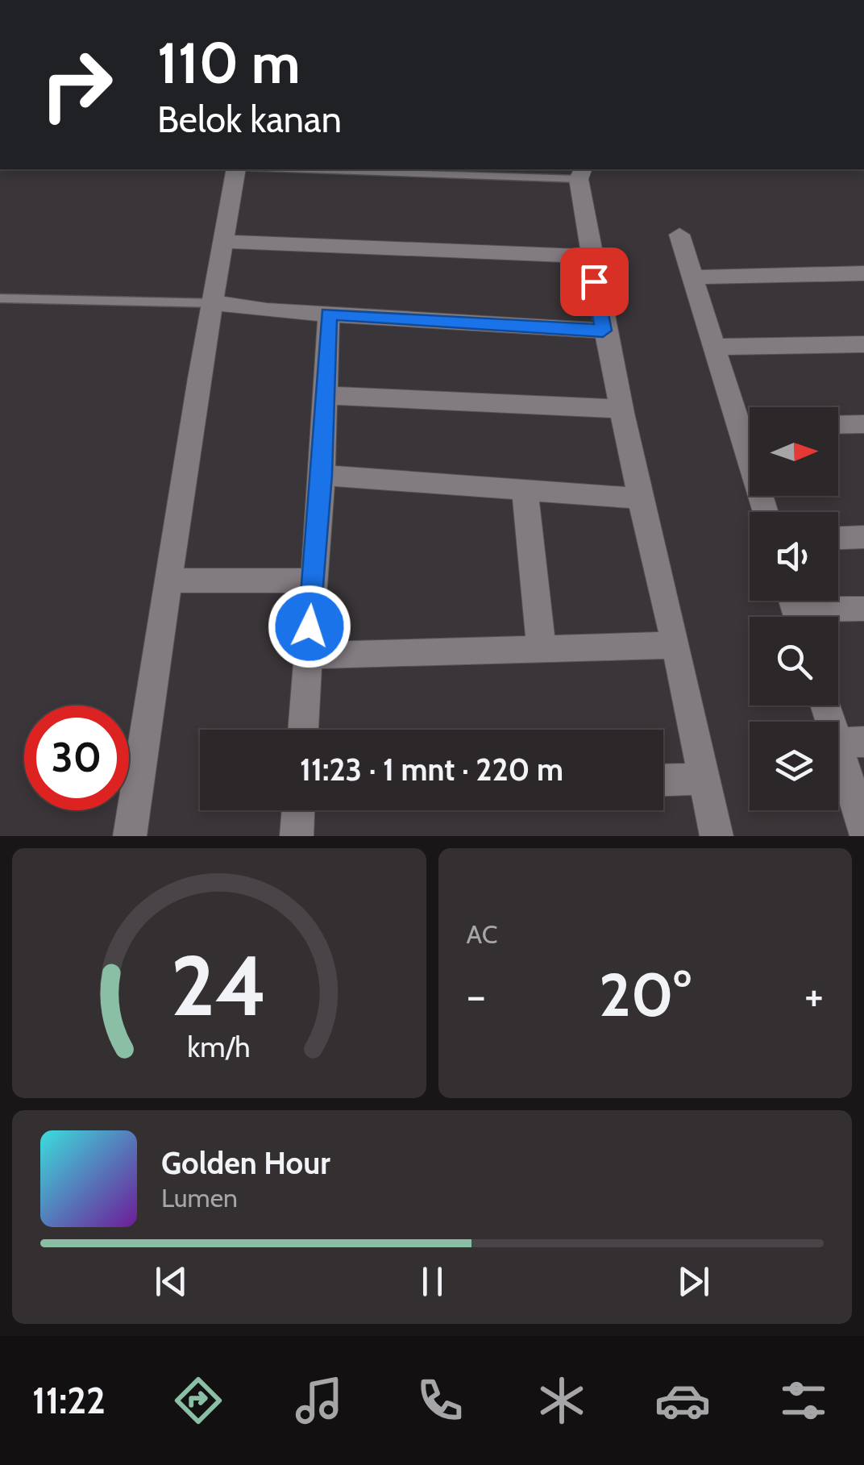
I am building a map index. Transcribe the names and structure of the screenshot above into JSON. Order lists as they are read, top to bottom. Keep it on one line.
{"north":"right","page":{"turn":["110 m","Belok kanan"],"limit":"30","trip":"11:23 · 1 mnt · 220 m","tile":"AC","heat":["−","20°","+"],"song":["Golden Hour","Lumen"],"tabs":"11:22","gauge":["24","km/h"]}}
